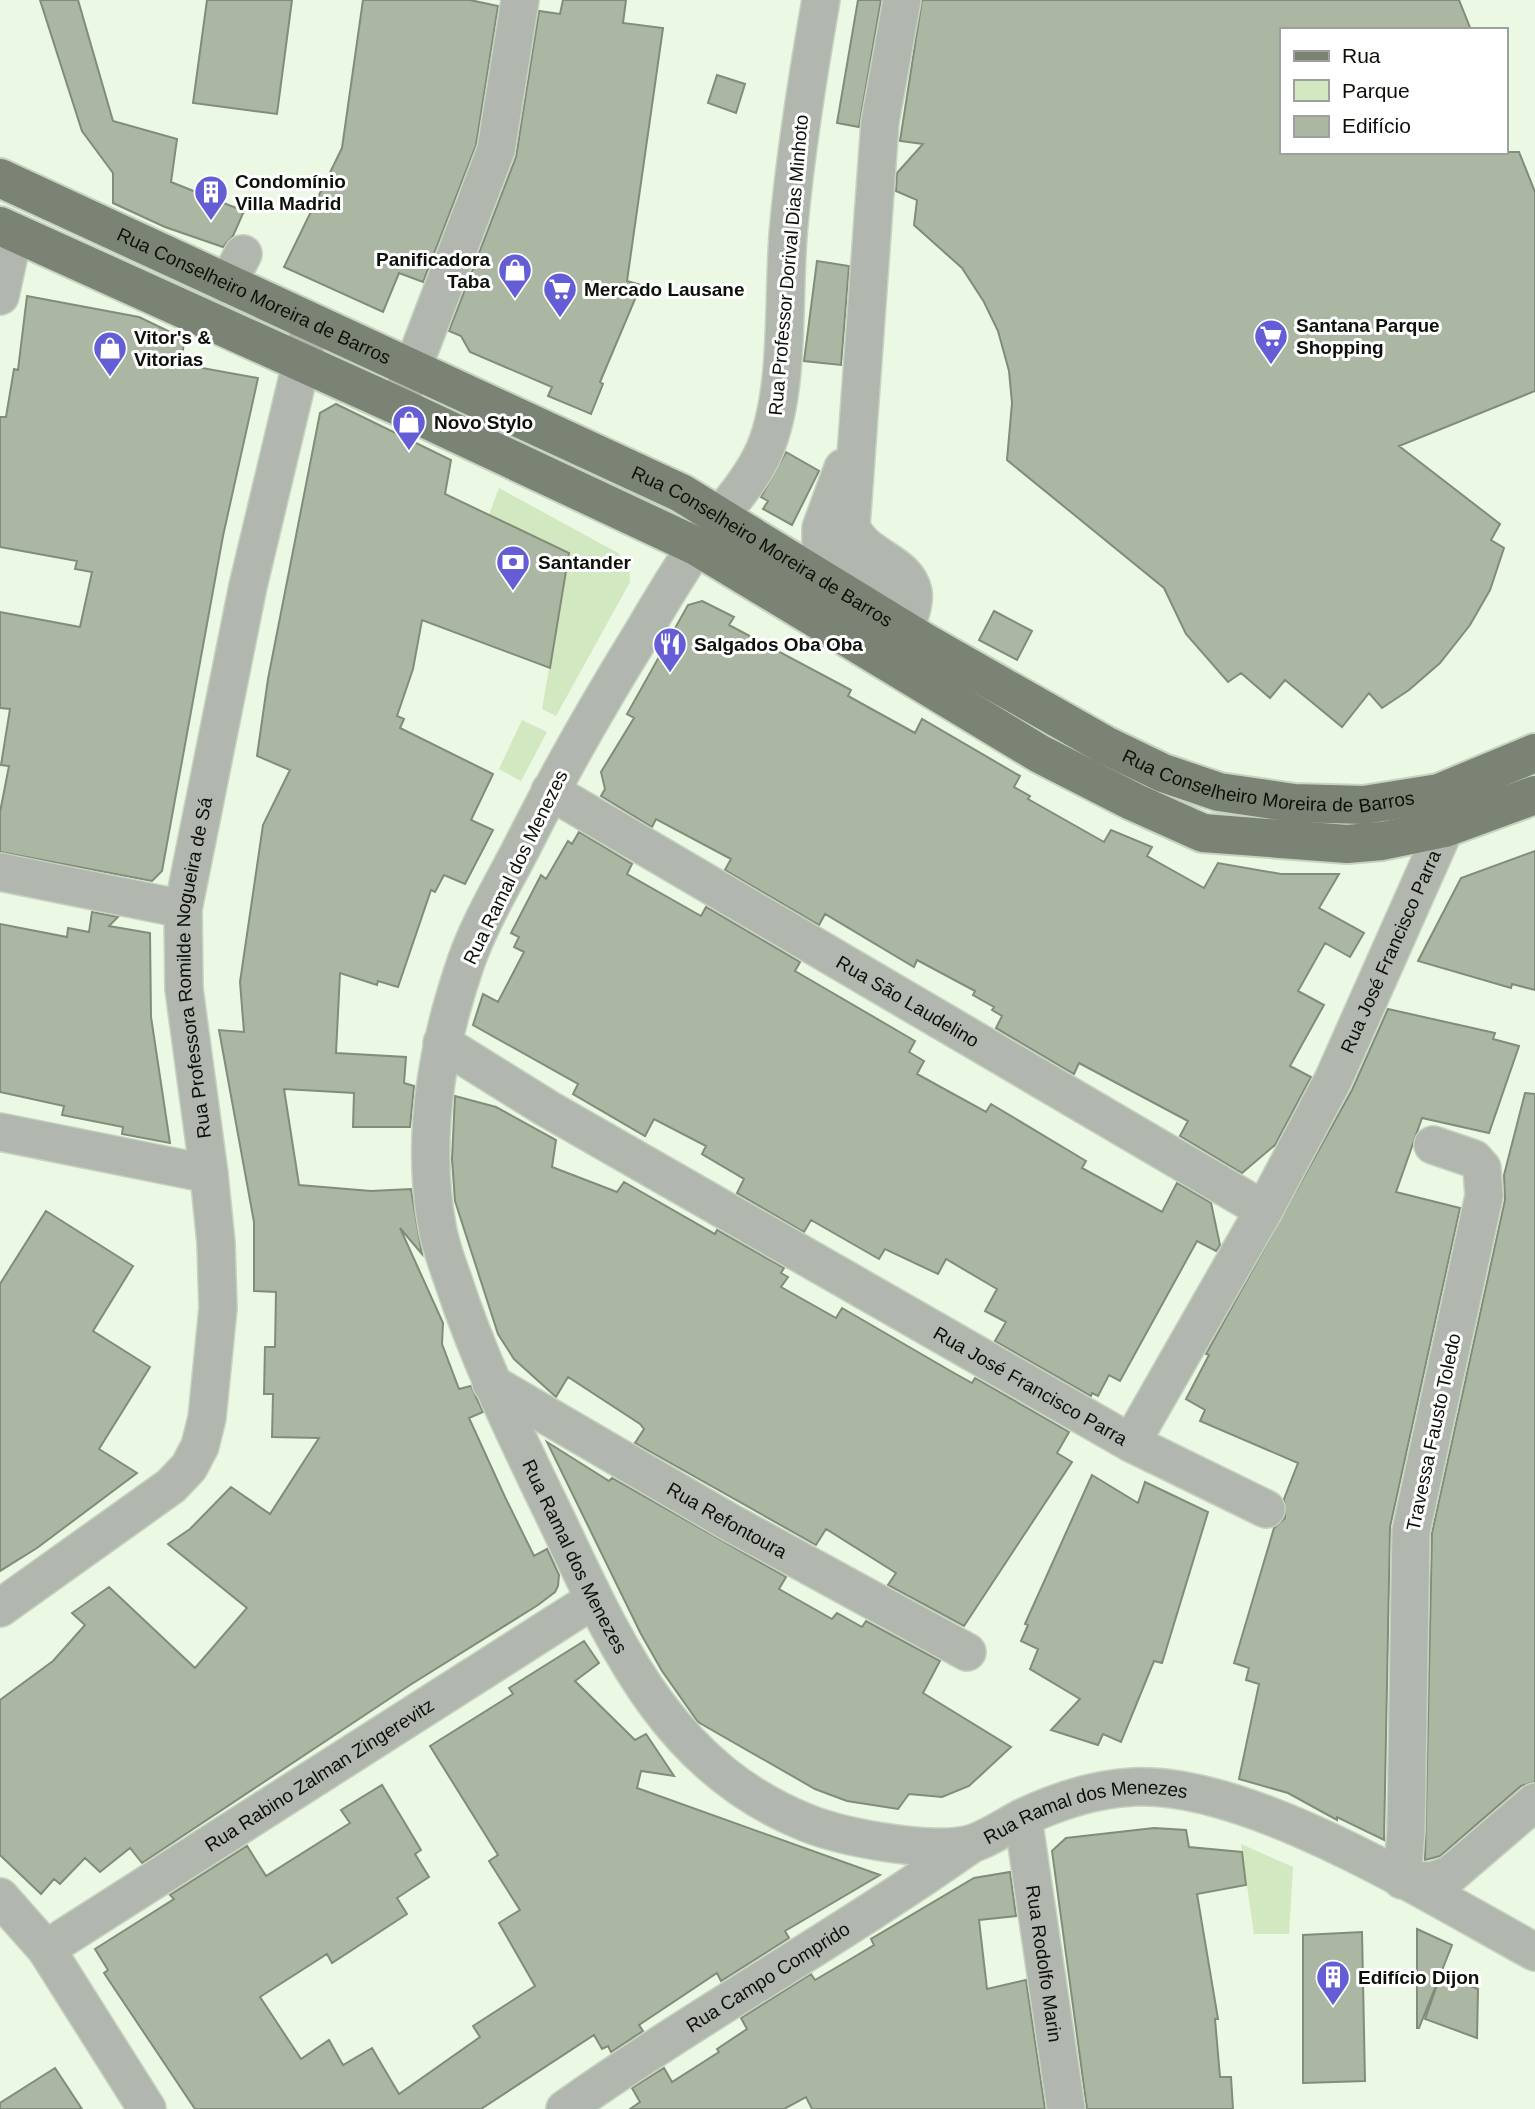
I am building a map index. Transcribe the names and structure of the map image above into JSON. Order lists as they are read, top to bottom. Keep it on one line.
{"streets":{"main road":["Rua Conselheiro Moreira de Barros"],"street":["Rua Professor Dorival Dias Minhoto","Rua Ramal dos Menezes","Rua José Francisco Parra","Rua Professora Romilde Nogueira de Sá","Rua São Laudelino","Travessa Fausto Toledo","Rua Refontoura","Rua Rabino Zalman Zingerevitz","Rua Rodolfo Marin","Rua Campo Comprido"]},"crossings":[["Rua Professor Dorival Dias Minhoto","Rua Conselheiro Moreira de Barros"],["Rua Professor Dorival Dias Minhoto","Rua Ramal dos Menezes"],["Rua Conselheiro Moreira de Barros","Rua Ramal dos Menezes"],["Rua Conselheiro Moreira de Barros","Rua José Francisco Parra"],["Rua Conselheiro Moreira de Barros","Rua Professora Romilde Nogueira de Sá"],["Rua Ramal dos Menezes","Rua José Francisco Parra"],["Rua Ramal dos Menezes","Rua São Laudelino"],["Rua Ramal dos Menezes","Travessa Fausto Toledo"],["Rua Ramal dos Menezes","Rua Refontoura"],["Rua Ramal dos Menezes","Rua Rabino Zalman Zingerevitz"],["Rua Ramal dos Menezes","Rua Rodolfo Marin"],["Rua Ramal dos Menezes","Rua Campo Comprido"],["Rua José Francisco Parra","Rua São Laudelino"]],"places":{"building":["Condomínio Villa Madrid","Edifício Dijon"],"shop":["Panificadora Taba","Vitor's & Vitorias","Novo Stylo"],"supermarket":["Mercado Lausane","Santana Parque Shopping"],"bank":["Santander"],"restaurant":["Salgados Oba Oba"]},"legend":["Rua","Parque","Edifício"]}
